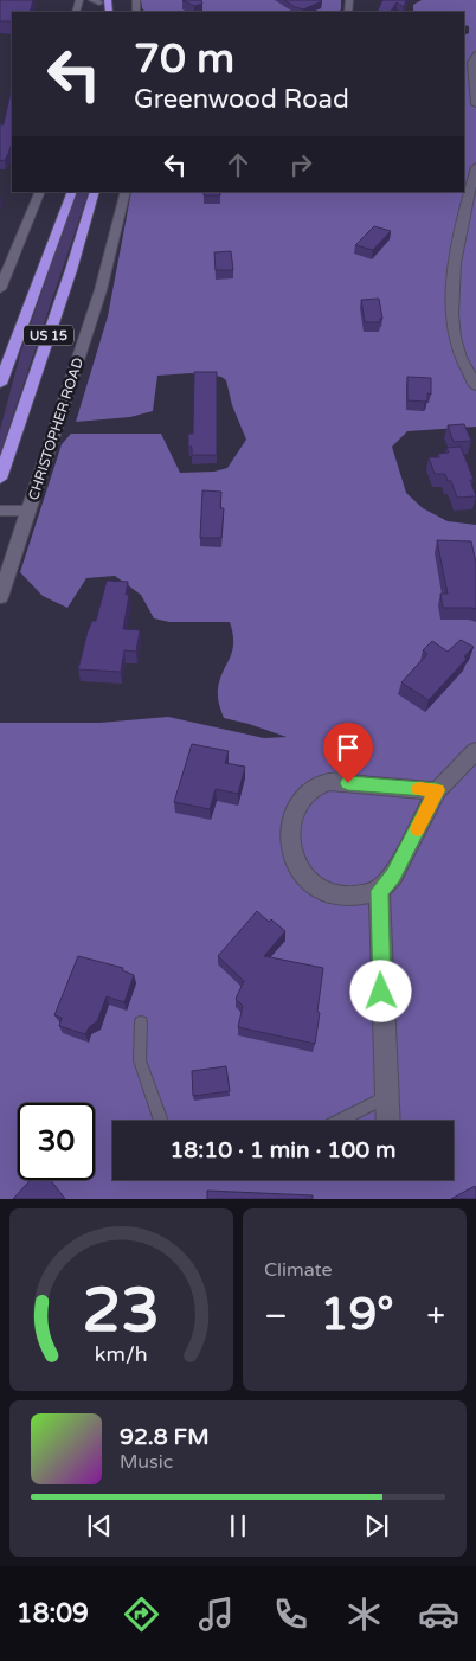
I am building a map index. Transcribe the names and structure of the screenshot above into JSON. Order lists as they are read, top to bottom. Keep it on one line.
{"streets":{"highway":["US 15"],"street":["CHRISTOPHER ROAD"]},"page":{"turn":["70 m","Greenwood Road"],"limit":"30","trip":"18:10 · 1 min · 100 m","tile":"Climate","heat":["−","19°","+"],"song":["92.8 FM","Music"],"tabs":"18:09","gauge":["23","km/h"]}}
